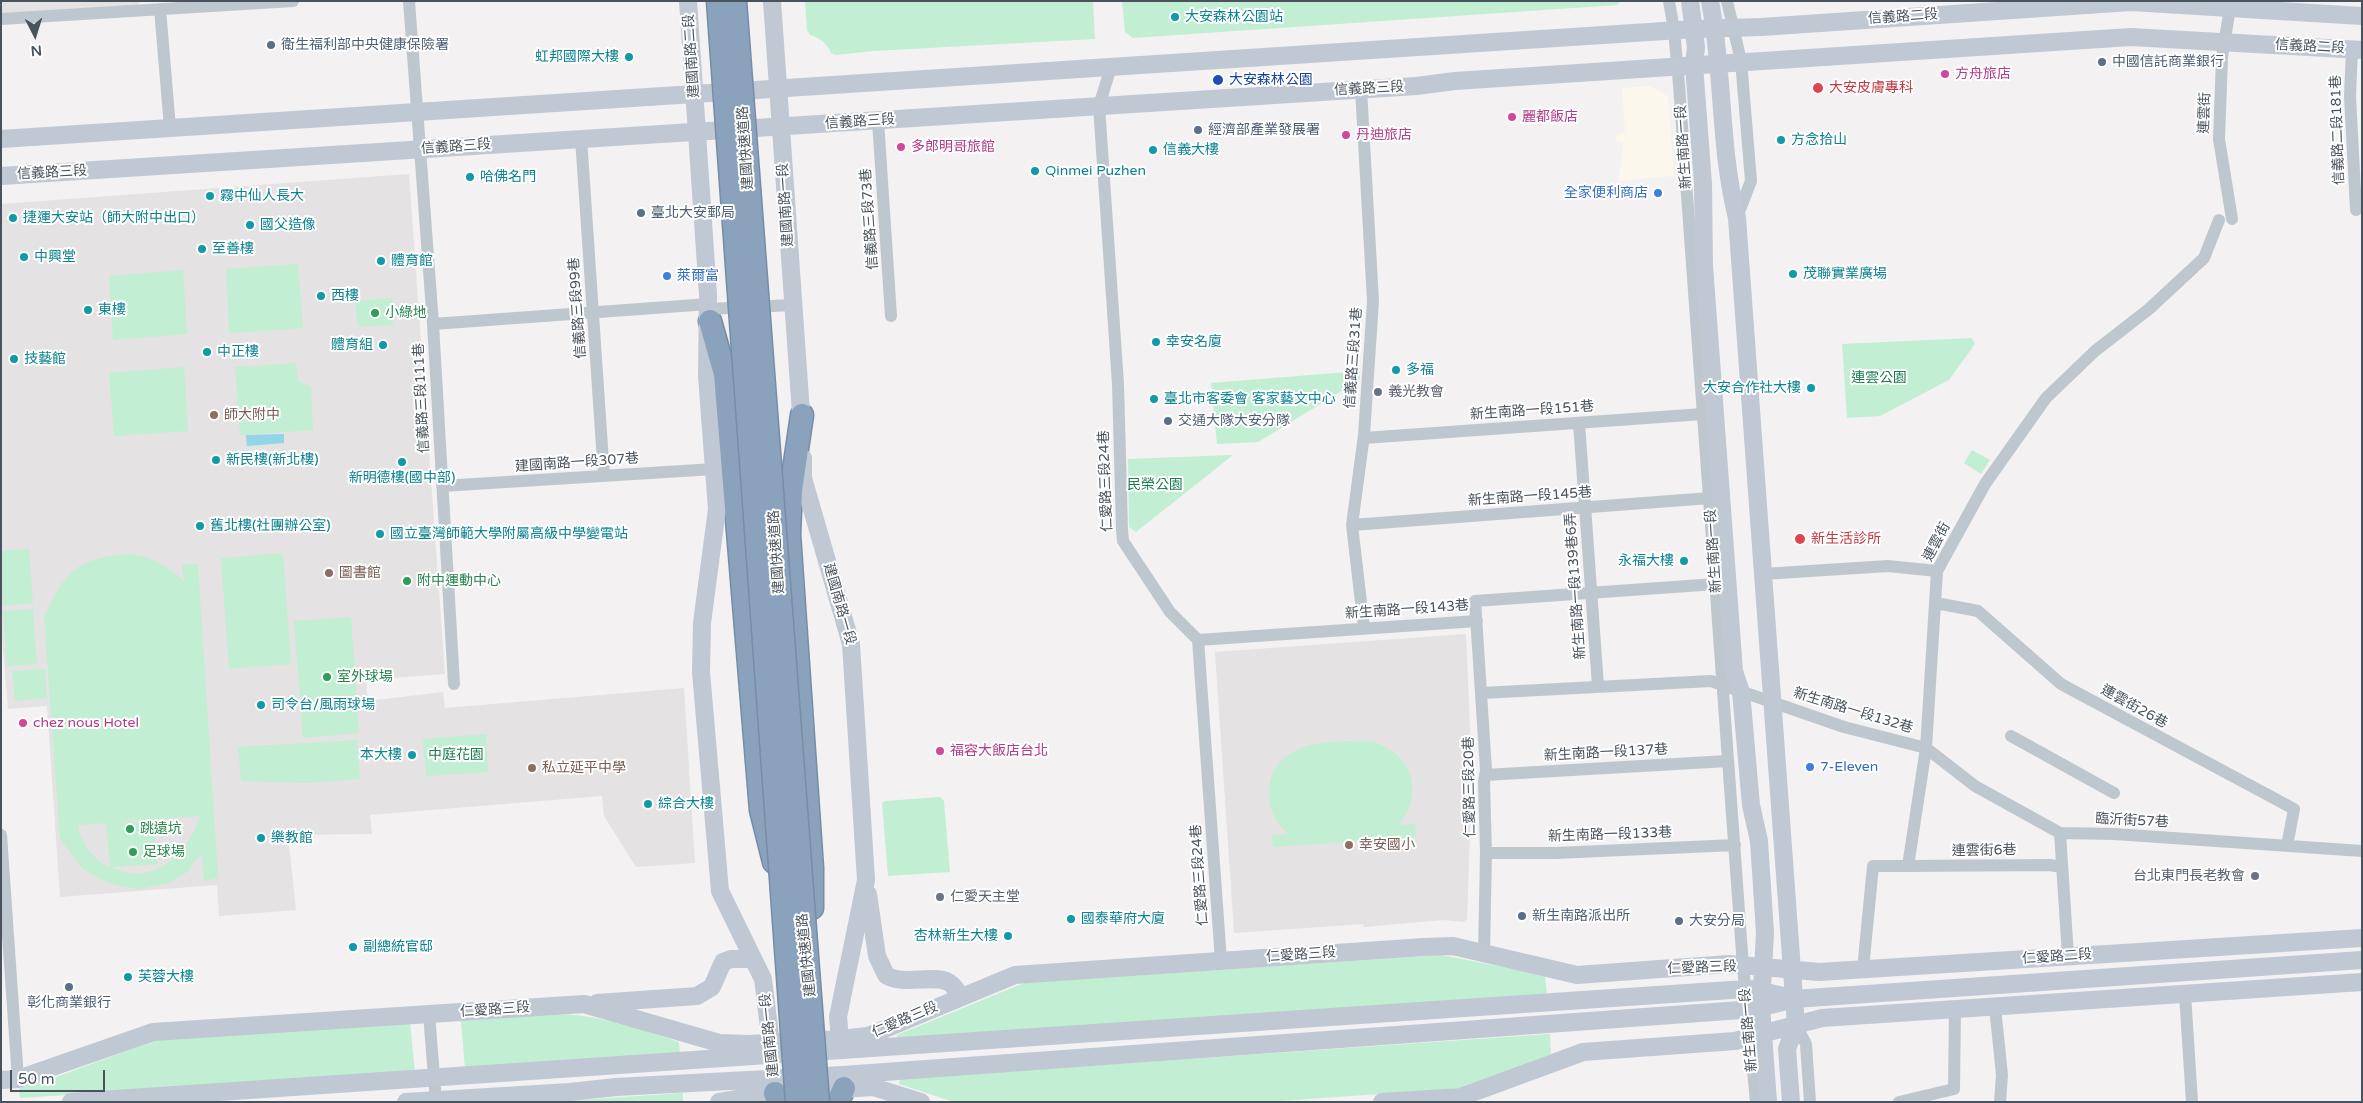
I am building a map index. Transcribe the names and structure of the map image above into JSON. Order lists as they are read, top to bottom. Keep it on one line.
{"streets":{"highway":["建國快速道路"],"main road":["信義路二段","建國南路二段","信義路三段","新生南路一段","建國南路一段","仁愛路三段","仁愛路二段"],"street":["連雲街","信義路二段181巷","信義路三段73巷","信義路三段99巷","信義路三段31巷","信義路三段111巷","新生南路一段151巷","建國南路一段307巷","仁愛路三段24巷","新生南路一段145巷","新生南路一段139巷6弄","新生南路一段143巷","連雲街26巷","新生南路一段132巷","新生南路一段137巷","仁愛路三段20巷","臨沂街57巷","新生南路一段133巷","連雲街6巷"]},"crossings":[["信義路二段","信義路三段"],["信義路二段","連雲街"],["信義路二段","信義路二段181巷"],["建國南路二段","建國南路一段"],["信義路三段","新生南路一段"],["信義路三段","建國南路一段"],["信義路三段","信義路三段73巷"],["信義路三段","信義路三段99巷"],["信義路三段","信義路三段31巷"],["信義路三段","信義路三段111巷"],["信義路三段","仁愛路三段24巷"],["連雲街","連雲街26巷"],["連雲街","新生南路一段132巷"],["連雲街","臨沂街57巷"],["連雲街","連雲街6巷"],["新生南路一段","新生南路一段151巷"],["新生南路一段","新生南路一段145巷"],["新生南路一段","新生南路一段143巷"],["新生南路一段","新生南路一段132巷"],["新生南路一段","新生南路一段137巷"],["新生南路一段","新生南路一段133巷"],["新生南路一段","仁愛路三段"],["新生南路一段","仁愛路二段"],["建國南路一段","建國南路一段307巷"],["建國南路一段","仁愛路三段"],["信義路三段99巷","建國南路一段307巷"],["信義路三段31巷","新生南路一段151巷"],["信義路三段31巷","新生南路一段145巷"],["信義路三段31巷","新生南路一段143巷"],["信義路三段111巷","建國南路一段307巷"],["新生南路一段151巷","新生南路一段139巷6弄"],["仁愛路三段24巷","新生南路一段143巷"],["仁愛路三段24巷","仁愛路三段"],["新生南路一段145巷","新生南路一段139巷6弄"],["新生南路一段139巷6弄","新生南路一段143巷"],["新生南路一段139巷6弄","新生南路一段132巷"],["新生南路一段143巷","仁愛路三段20巷"],["連雲街26巷","臨沂街57巷"],["新生南路一段132巷","仁愛路三段20巷"],["新生南路一段132巷","臨沂街57巷"],["新生南路一段137巷","仁愛路三段20巷"],["仁愛路三段20巷","新生南路一段133巷"],["仁愛路三段20巷","仁愛路三段"],["仁愛路三段","仁愛路二段"]],"parks":["連雲公園","民榮公園","中庭花園"],"places":["大安森林公園站","衛生福利部中央健康保險署","虹邦國際大樓","中國信託商業銀行","方舟旅店","大安森林公園","大安皮膚專科","麗都飯店","經濟部產業發展署","丹迪旅店","方念拾山","多郎明哥旅館","信義大樓","Qinmei Puzhen","哈佛名門","全家便利商店","霧中仙人長大","臺北大安郵局","捷運大安站（師大附中出口）","國父造像","至善樓","中興堂","體育館","茂聯實業廣場","萊爾富","西樓","東樓","小綠地","幸安名廈","體育組","中正樓","技藝館","多福","大安合作社大樓","義光教會","臺北市客委會 客家藝文中心","師大附中","交通大隊大安分隊","新民樓(新北樓)","新明德樓(國中部)","舊北樓(社團辦公室)","國立臺灣師範大學附屬高級中學變電站","新生活診所","永福大樓","圖書館","附中運動中心","室外球場","司令台/風雨球場","chez nous Hotel","福容大飯店台北","本大樓","7-Eleven","私立延平中學","綜合大樓","跳遠坑","樂教館","幸安國小","足球場","台北東門長老教會","仁愛天主堂","新生南路派出所","國泰華府大廈","大安分局","杏林新生大樓","副總統官邸","芙蓉大樓","彰化商業銀行"],"scale_bar":"50 m","north":"bottom"}
